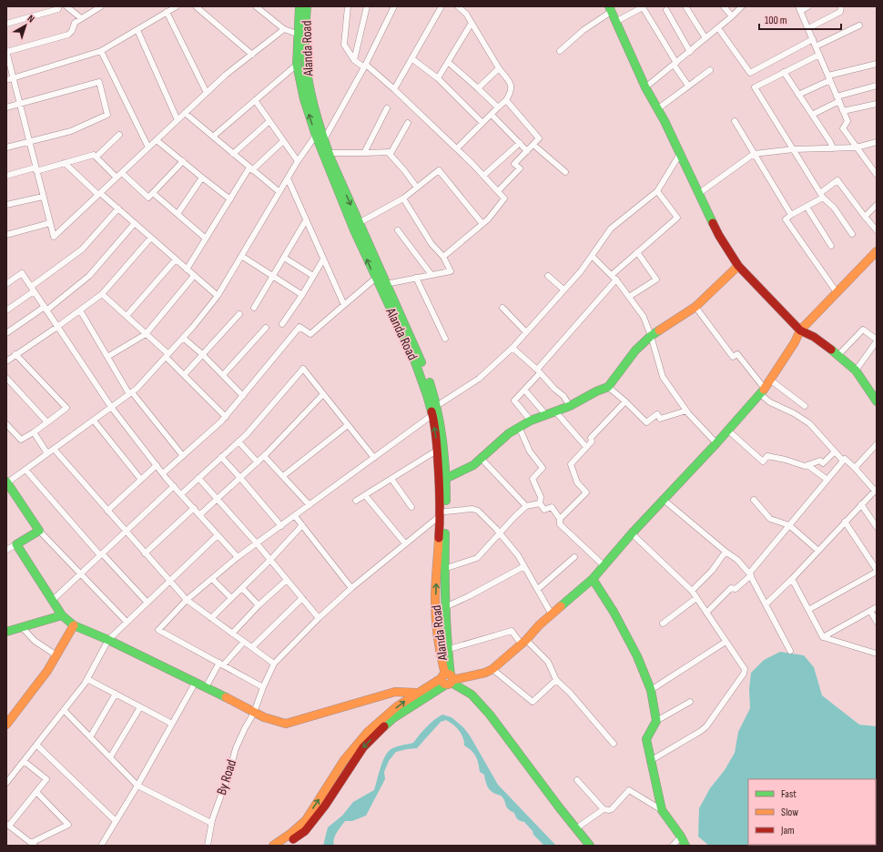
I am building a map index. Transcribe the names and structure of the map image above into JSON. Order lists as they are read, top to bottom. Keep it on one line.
{"streets":{"street":["Alanda Road","By Road"]},"legend":["Fast","Slow","Jam"],"scale_bar":"100 m","north":"top right"}
